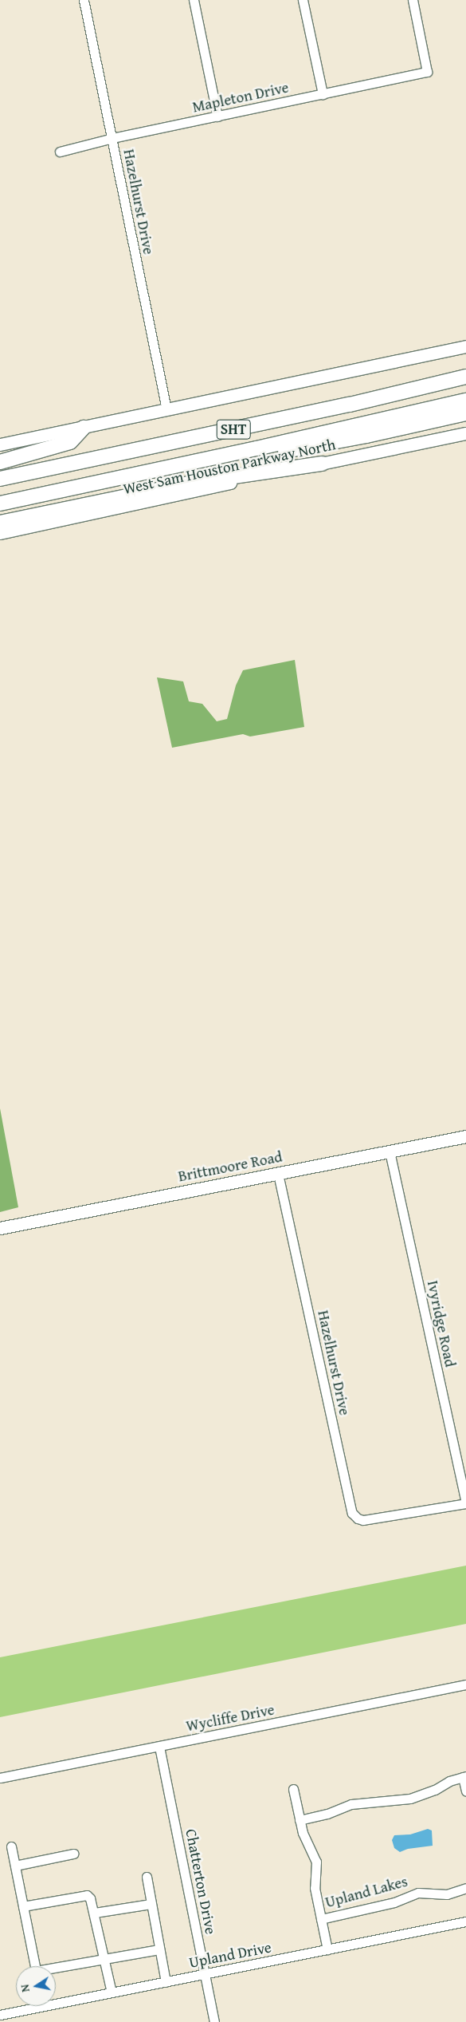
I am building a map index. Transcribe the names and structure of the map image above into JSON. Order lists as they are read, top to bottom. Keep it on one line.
{"streets":{"highway":["SHT"],"main road":["West Sam Houston Parkway North","Brittmoore Road"],"street":["Mapleton Drive","Hazelhurst Drive","Ivyridge Road","Wycliffe Drive","Chatterton Drive","Upland Lakes","Upland Drive"]},"crossings":[["Mapleton Drive","Hazelhurst Drive"],["Hazelhurst Drive","Brittmoore Road"],["Hazelhurst Drive","Ivyridge Road"],["Brittmoore Road","Ivyridge Road"],["Wycliffe Drive","Chatterton Drive"],["Chatterton Drive","Upland Drive"]],"north":"left"}
